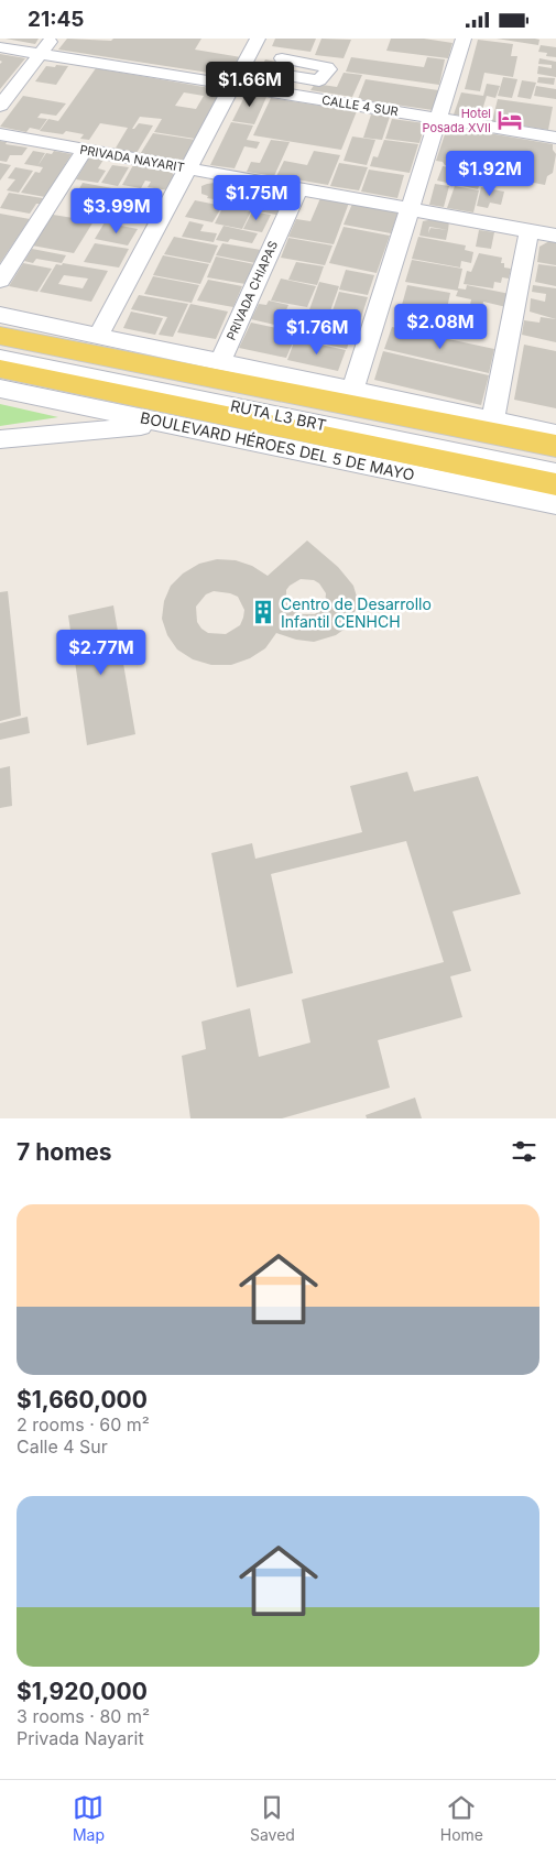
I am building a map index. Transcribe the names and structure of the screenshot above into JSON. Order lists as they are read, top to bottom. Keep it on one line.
{"streets":{"main road":["BOULEVARD HÉROES DEL 5 DE MAYO"],"street":["CALLE 4 SUR","PRIVADA NAYARIT","PRIVADA CHIAPAS","RUTA L3 BRT"]},"crossings":[["PRIVADA NAYARIT","PRIVADA CHIAPAS"]],"places":{"hotel":["Hotel Posada XVII"],"building":["Centro de Desarrollo Infantil CENHCH"]},"page":{"status":"21:45","price":["$1.66M","$1.92M","$1.75M","$3.99M","$2.08M","$1.76M","$2.77M"],"heading":"7 homes","list":[{"name":"$1,660,000","note":"2 rooms · 60 m² · Calle 4 Sur"},{"name":"$1,920,000","note":"3 rooms · 80 m² · Privada Nayarit"}],"tabs":["Map","Saved","Home"]}}
